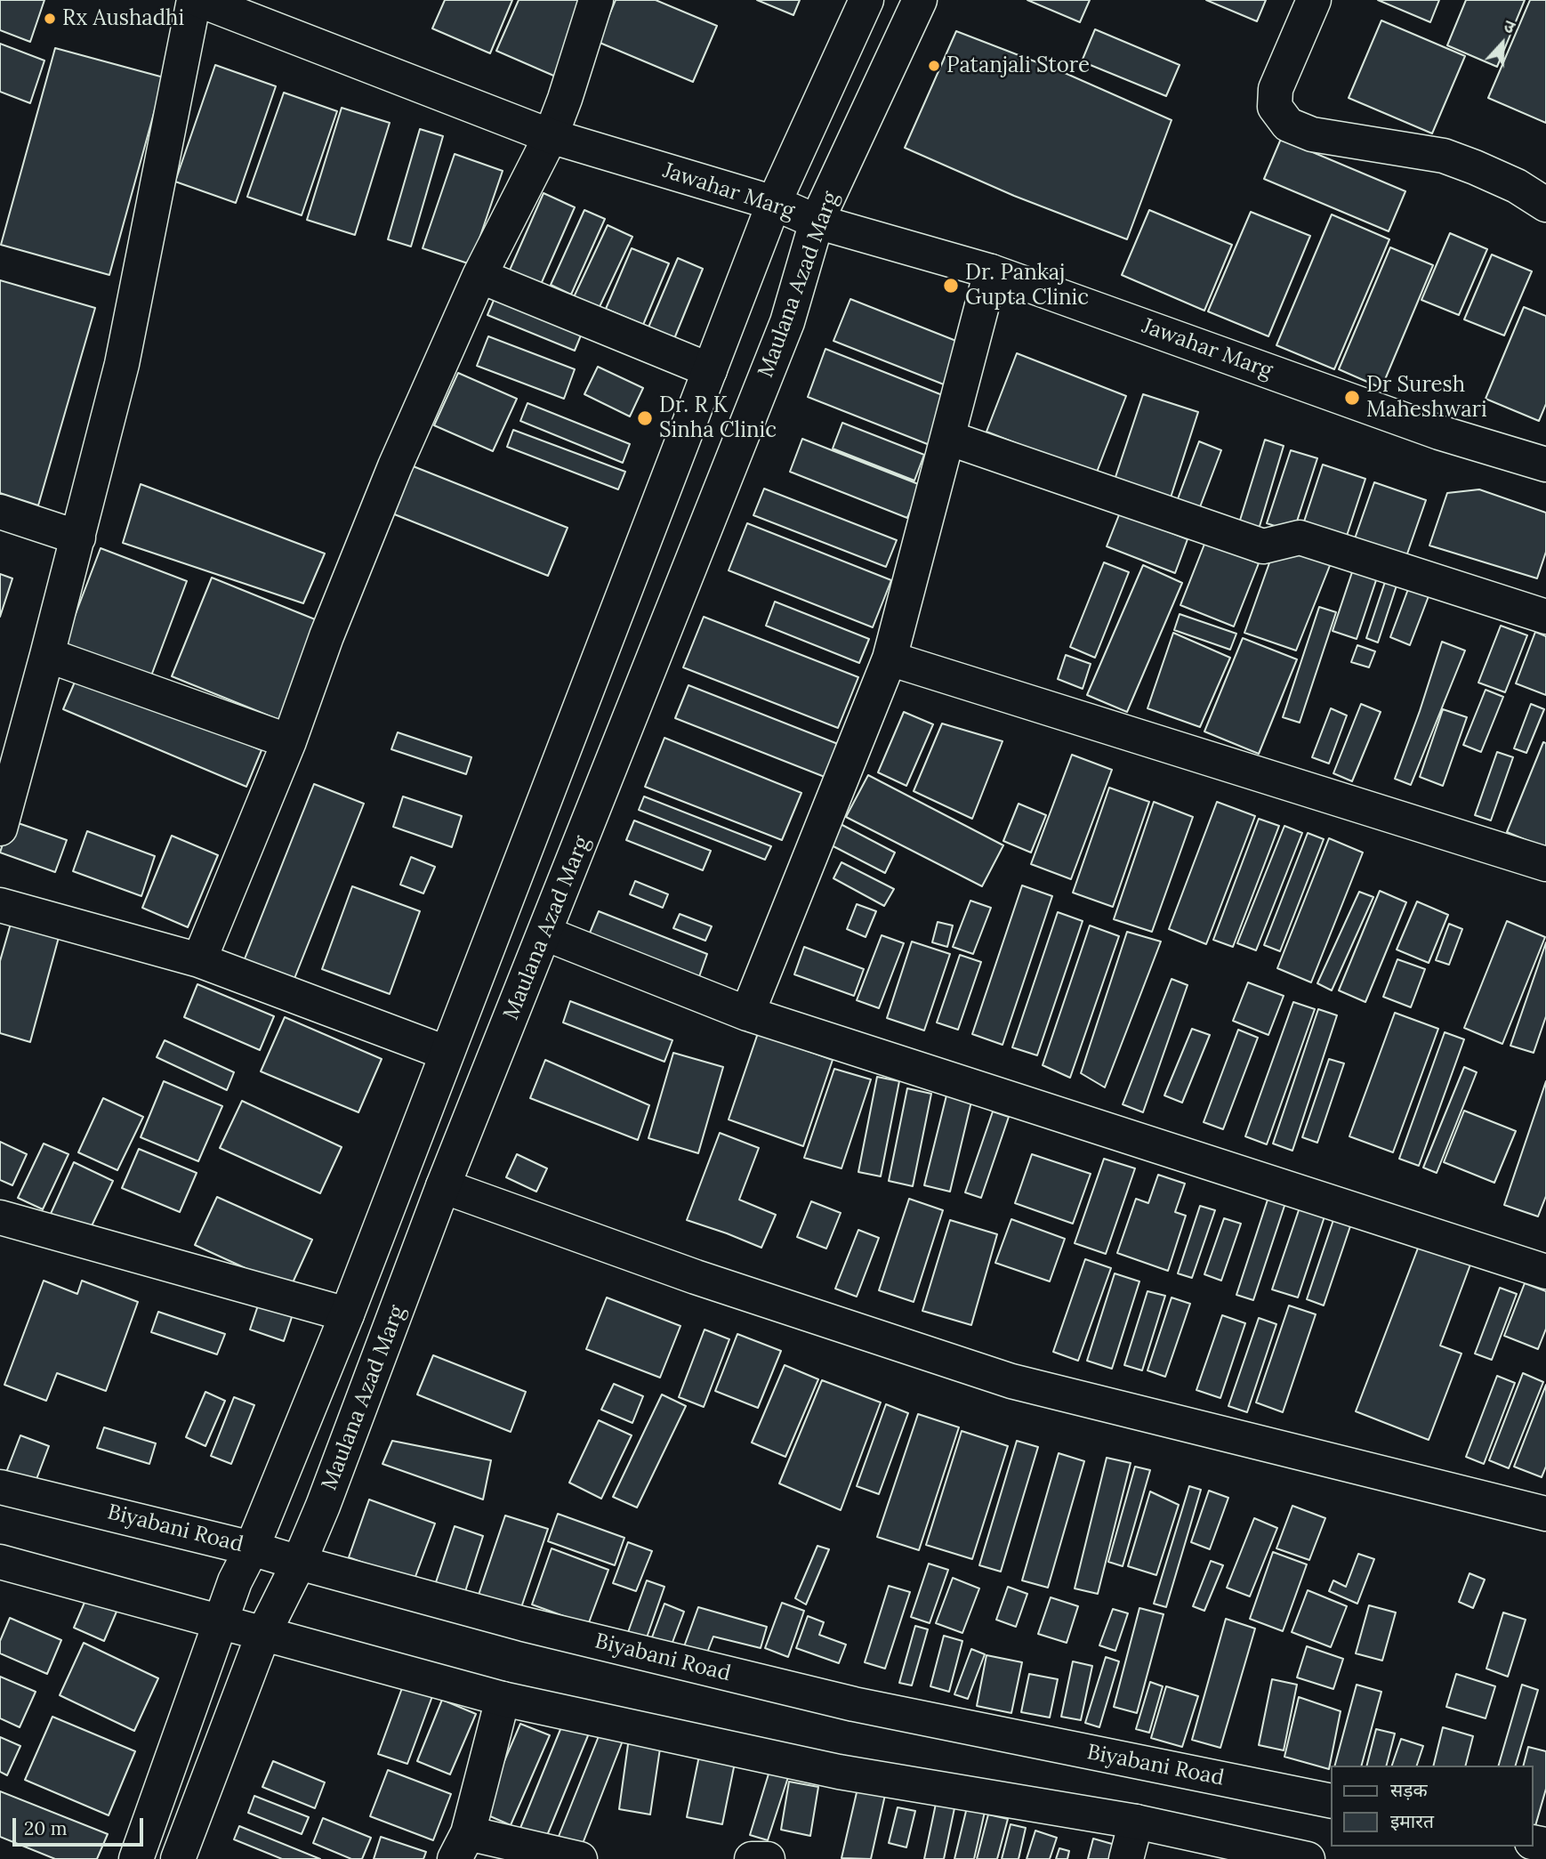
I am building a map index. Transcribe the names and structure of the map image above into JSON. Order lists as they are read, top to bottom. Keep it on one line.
{"streets":{"street":["Jawahar Marg","Maulana Azad Marg","Biyabani Road"]},"crossings":[["Jawahar Marg","Maulana Azad Marg"],["Maulana Azad Marg","Biyabani Road"]],"places":["Rx Aushadhi","Patanjali Store","Dr. Pankaj Gupta Clinic","Dr Suresh Maheshwari","Dr. R K Sinha Clinic"],"legend":["सड़क","इमारत"],"scale_bar":"20 m","north":"top"}
